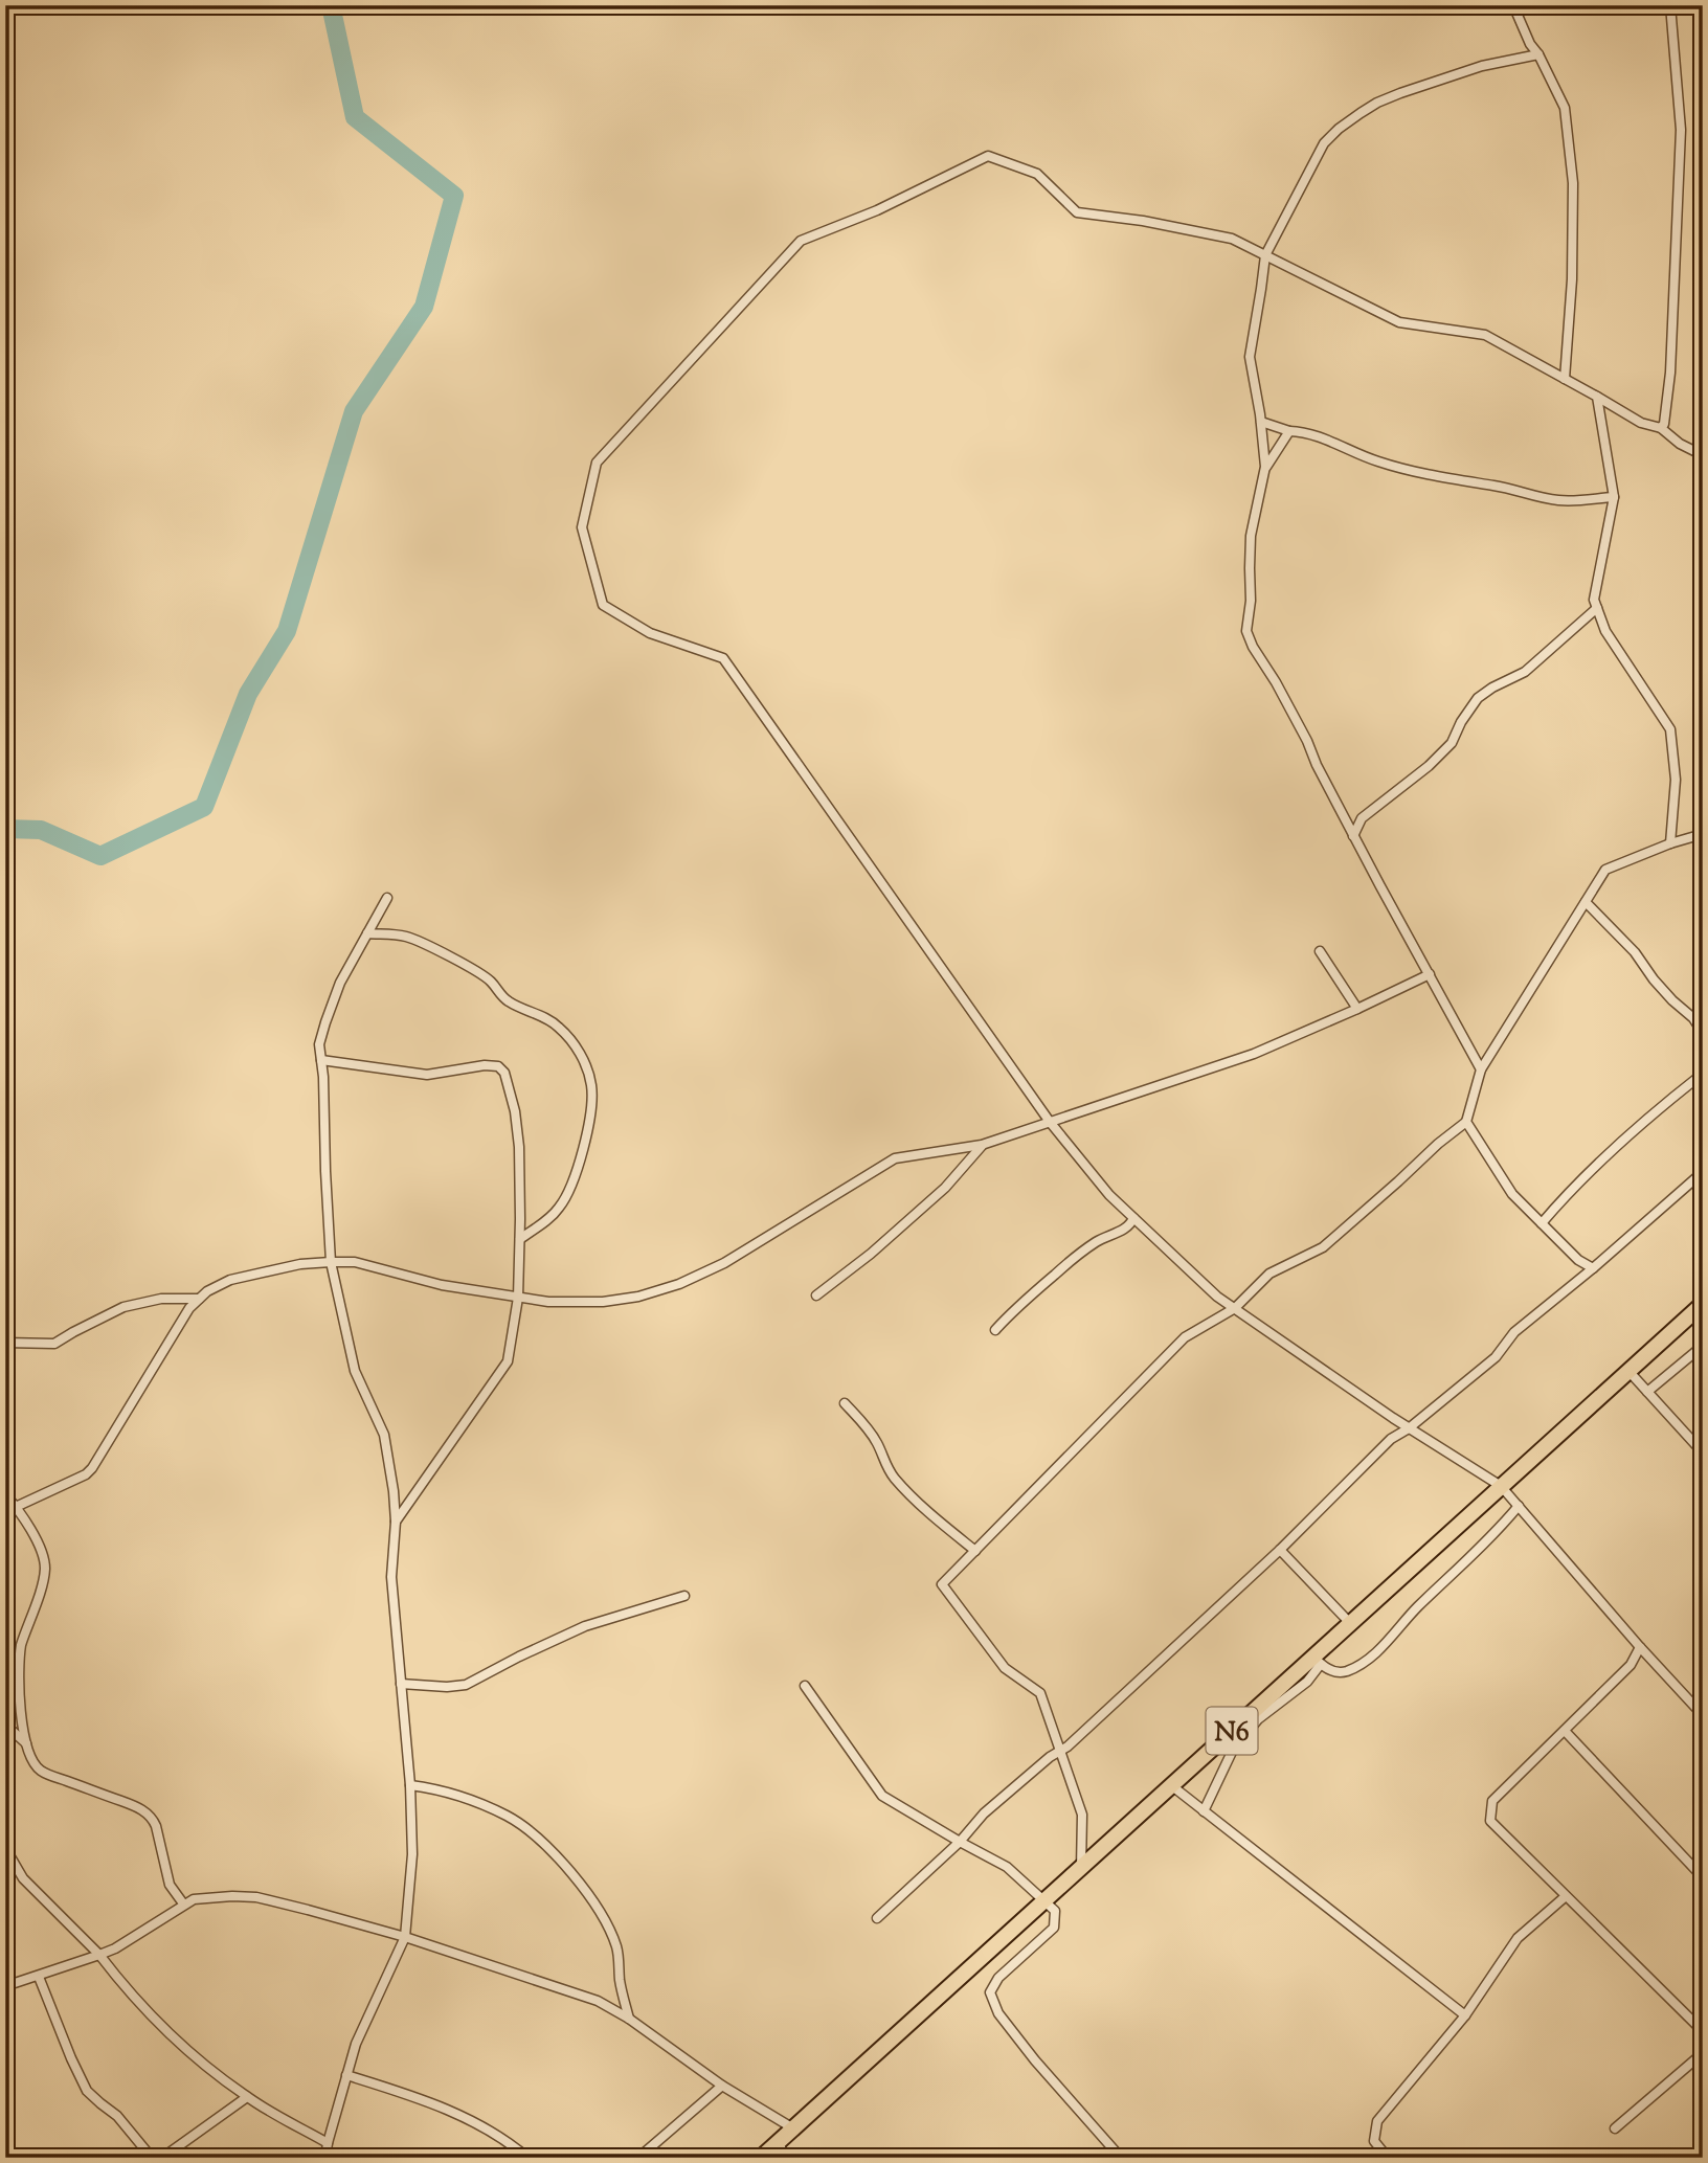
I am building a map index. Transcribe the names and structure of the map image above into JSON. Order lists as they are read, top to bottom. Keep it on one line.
{"streets":{"highway":["N6"]}}
